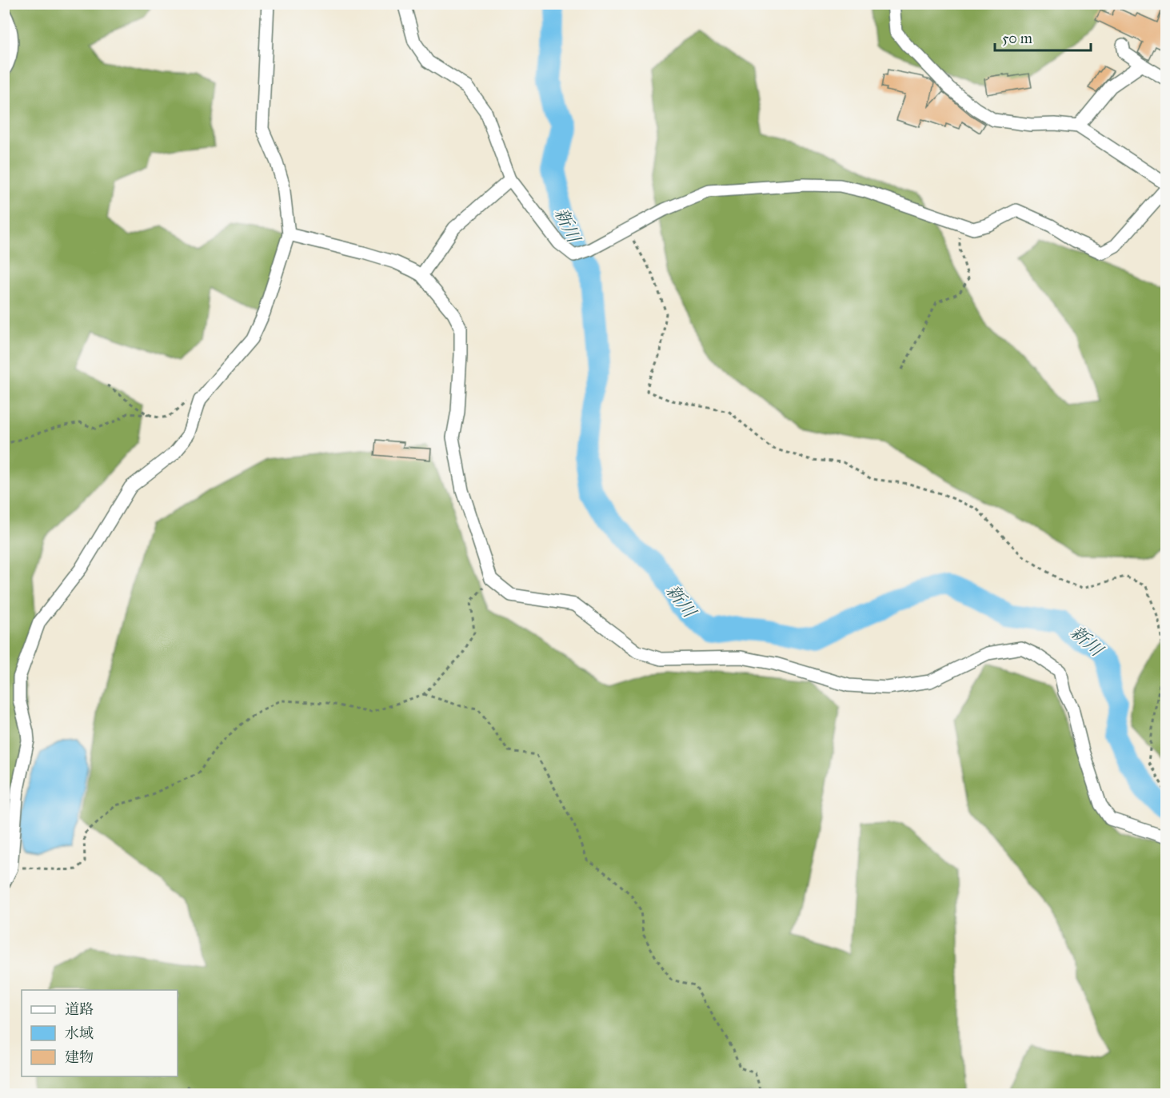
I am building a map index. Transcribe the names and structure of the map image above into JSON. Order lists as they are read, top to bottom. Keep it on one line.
{"water":["新川"],"legend":["道路","水域","建物"],"scale_bar":"50 m"}
